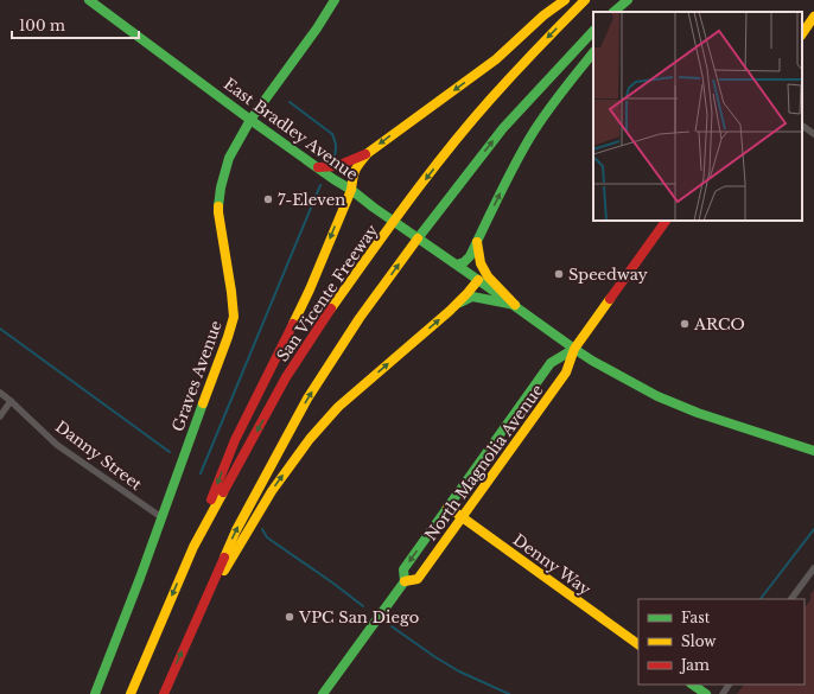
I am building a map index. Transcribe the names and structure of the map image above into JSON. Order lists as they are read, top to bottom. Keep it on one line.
{"streets":{"main road":["East Bradley Avenue","San Vicente Freeway","Graves Avenue","North Magnolia Avenue","Denny Way"],"street":["Danny Street"]},"crossings":[["East Bradley Avenue","Graves Avenue"],["Graves Avenue","Danny Street"],["North Magnolia Avenue","Denny Way"]],"places":["7-Eleven","Speedway","ARCO","VPC San Diego"],"legend":["Fast","Slow","Jam"],"scale_bar":"100 m"}
